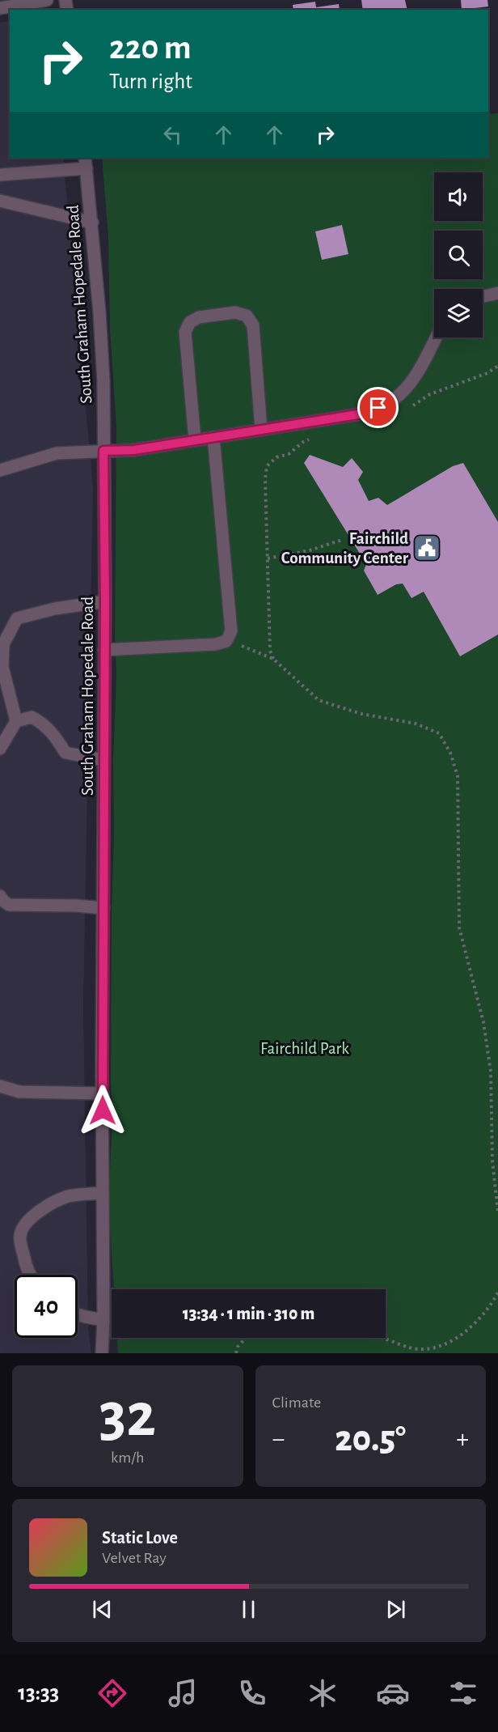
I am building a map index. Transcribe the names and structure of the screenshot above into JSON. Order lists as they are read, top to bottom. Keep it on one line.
{"streets":{"street":["South Graham Hopedale Road"]},"parks":["Fairchild Park"],"places":{"public building":["Fairchild Community Center"]},"page":{"turn":["220 m","Turn right"],"limit":"40","trip":"13:34 · 1 min · 310 m","tile":[["32","km/h"],"Climate"],"heat":["−","20.5°","+"],"song":["Static Love","Velvet Ray"],"tabs":"13:33"}}
